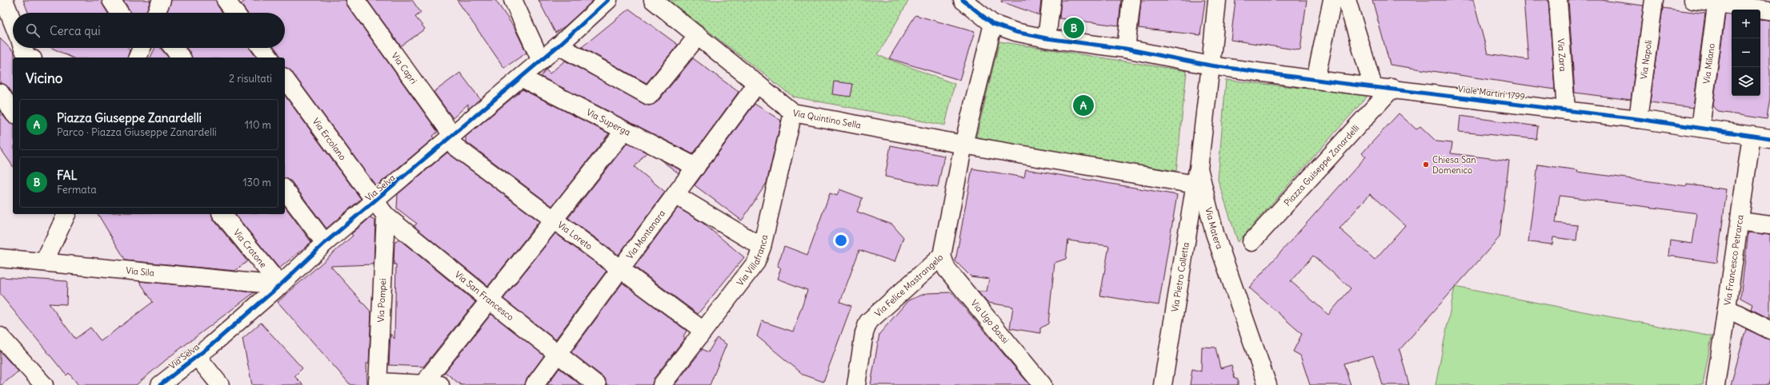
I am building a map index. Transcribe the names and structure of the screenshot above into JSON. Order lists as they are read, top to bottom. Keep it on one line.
{"streets":{"street":["Via Zara","Via Napoli","Via Milano","Via Capri","Viale Martiri 1799","Via Quintino Sella","Via Superga","Via Ercolano","Piazza Guiseppe Zanardelli","Via Selva","Via Matera","Via Montanara","Via Loreto","Via Crotone","Via Villafranca","Via Francesco Petrarca","Via Sila","Via Pietro Colletta","Via Felice Mastrangelo","Via San Francesco","Via Pompei","Via Ugo Bassi"]},"crossings":[["Via Zara","Viale Martiri 1799"],["Via Napoli","Viale Martiri 1799"],["Via Milano","Viale Martiri 1799"],["Via Capri","Via Selva"],["Via Capri","Via Loreto"],["Viale Martiri 1799","Piazza Guiseppe Zanardelli"],["Viale Martiri 1799","Via Matera"],["Viale Martiri 1799","Via Francesco Petrarca"],["Viale Martiri 1799","Via Felice Mastrangelo"],["Via Quintino Sella","Via Matera"],["Via Quintino Sella","Via Montanara"],["Via Quintino Sella","Via Villafranca"],["Via Quintino Sella","Via Pietro Colletta"],["Via Quintino Sella","Via Felice Mastrangelo"],["Via Superga","Via Selva"],["Via Superga","Via Montanara"],["Via Ercolano","Via Selva"],["Via Ercolano","Via San Francesco"],["Via Ercolano","Via Pompei"],["Via Selva","Via Loreto"],["Via Selva","Via Crotone"],["Via Selva","Via Sila"],["Via Selva","Via San Francesco"],["Via Selva","Via Pompei"],["Via Matera","Via Pietro Colletta"],["Via Montanara","Via Loreto"],["Via Montanara","Via San Francesco"],["Via Loreto","Via Villafranca"],["Via Crotone","Via Sila"],["Via Felice Mastrangelo","Via Ugo Bassi"],["Via San Francesco","Via Pompei"]],"places":["Chiesa San Domenico"],"page":{"map_buttons":["+","−"],"search":"Cerca qui","pins":["B","A"],"heading":["Vicino","2 risultati"],"list":[{"mark":"A","name":"Piazza Giuseppe Zanardelli","note":"Parco · Piazza Giuseppe Zanardelli","value":"110 m"},{"mark":"B","name":"FAL","note":"Fermata","value":"130 m"}]}}
